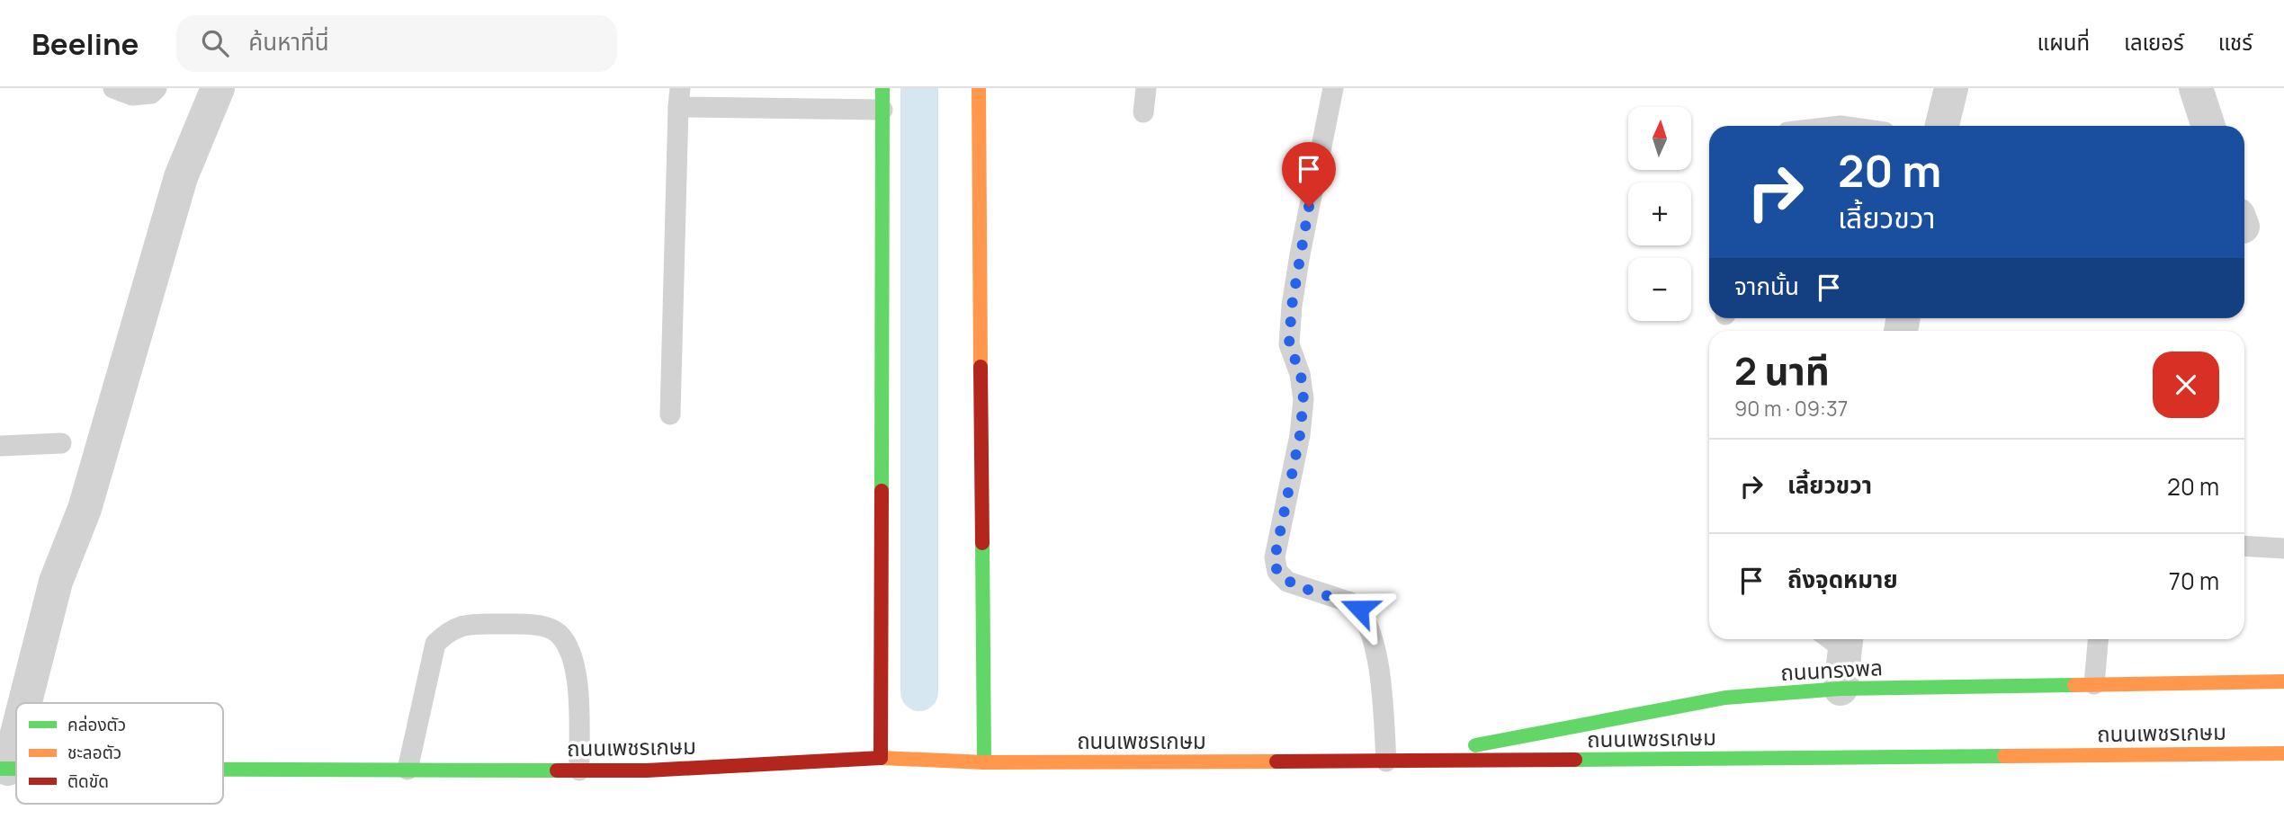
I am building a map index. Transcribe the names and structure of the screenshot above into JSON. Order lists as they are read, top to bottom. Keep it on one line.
{"streets":{"main road":["ถนนทรงพล","ถนนเพชรเกษม"]},"crossings":[["ถนนทรงพล","ถนนเพชรเกษม"]],"legend":["คล่องตัว","ชะลอตัว","ติดขัด"],"north":"top","page":{"header":"Beeline","search":"ค้นหาที่นี่","nav":["แผนที่","เลเยอร์","แชร์"],"map_buttons":["+","−"],"turn":["20 m","เลี้ยวขวา"],"then":"จากนั้น","heading":["2 นาที","90 m · 09:37"],"list":[{"name":"เลี้ยวขวา","value":"20 m"},{"name":"ถึงจุดหมาย","value":"70 m"}]}}
